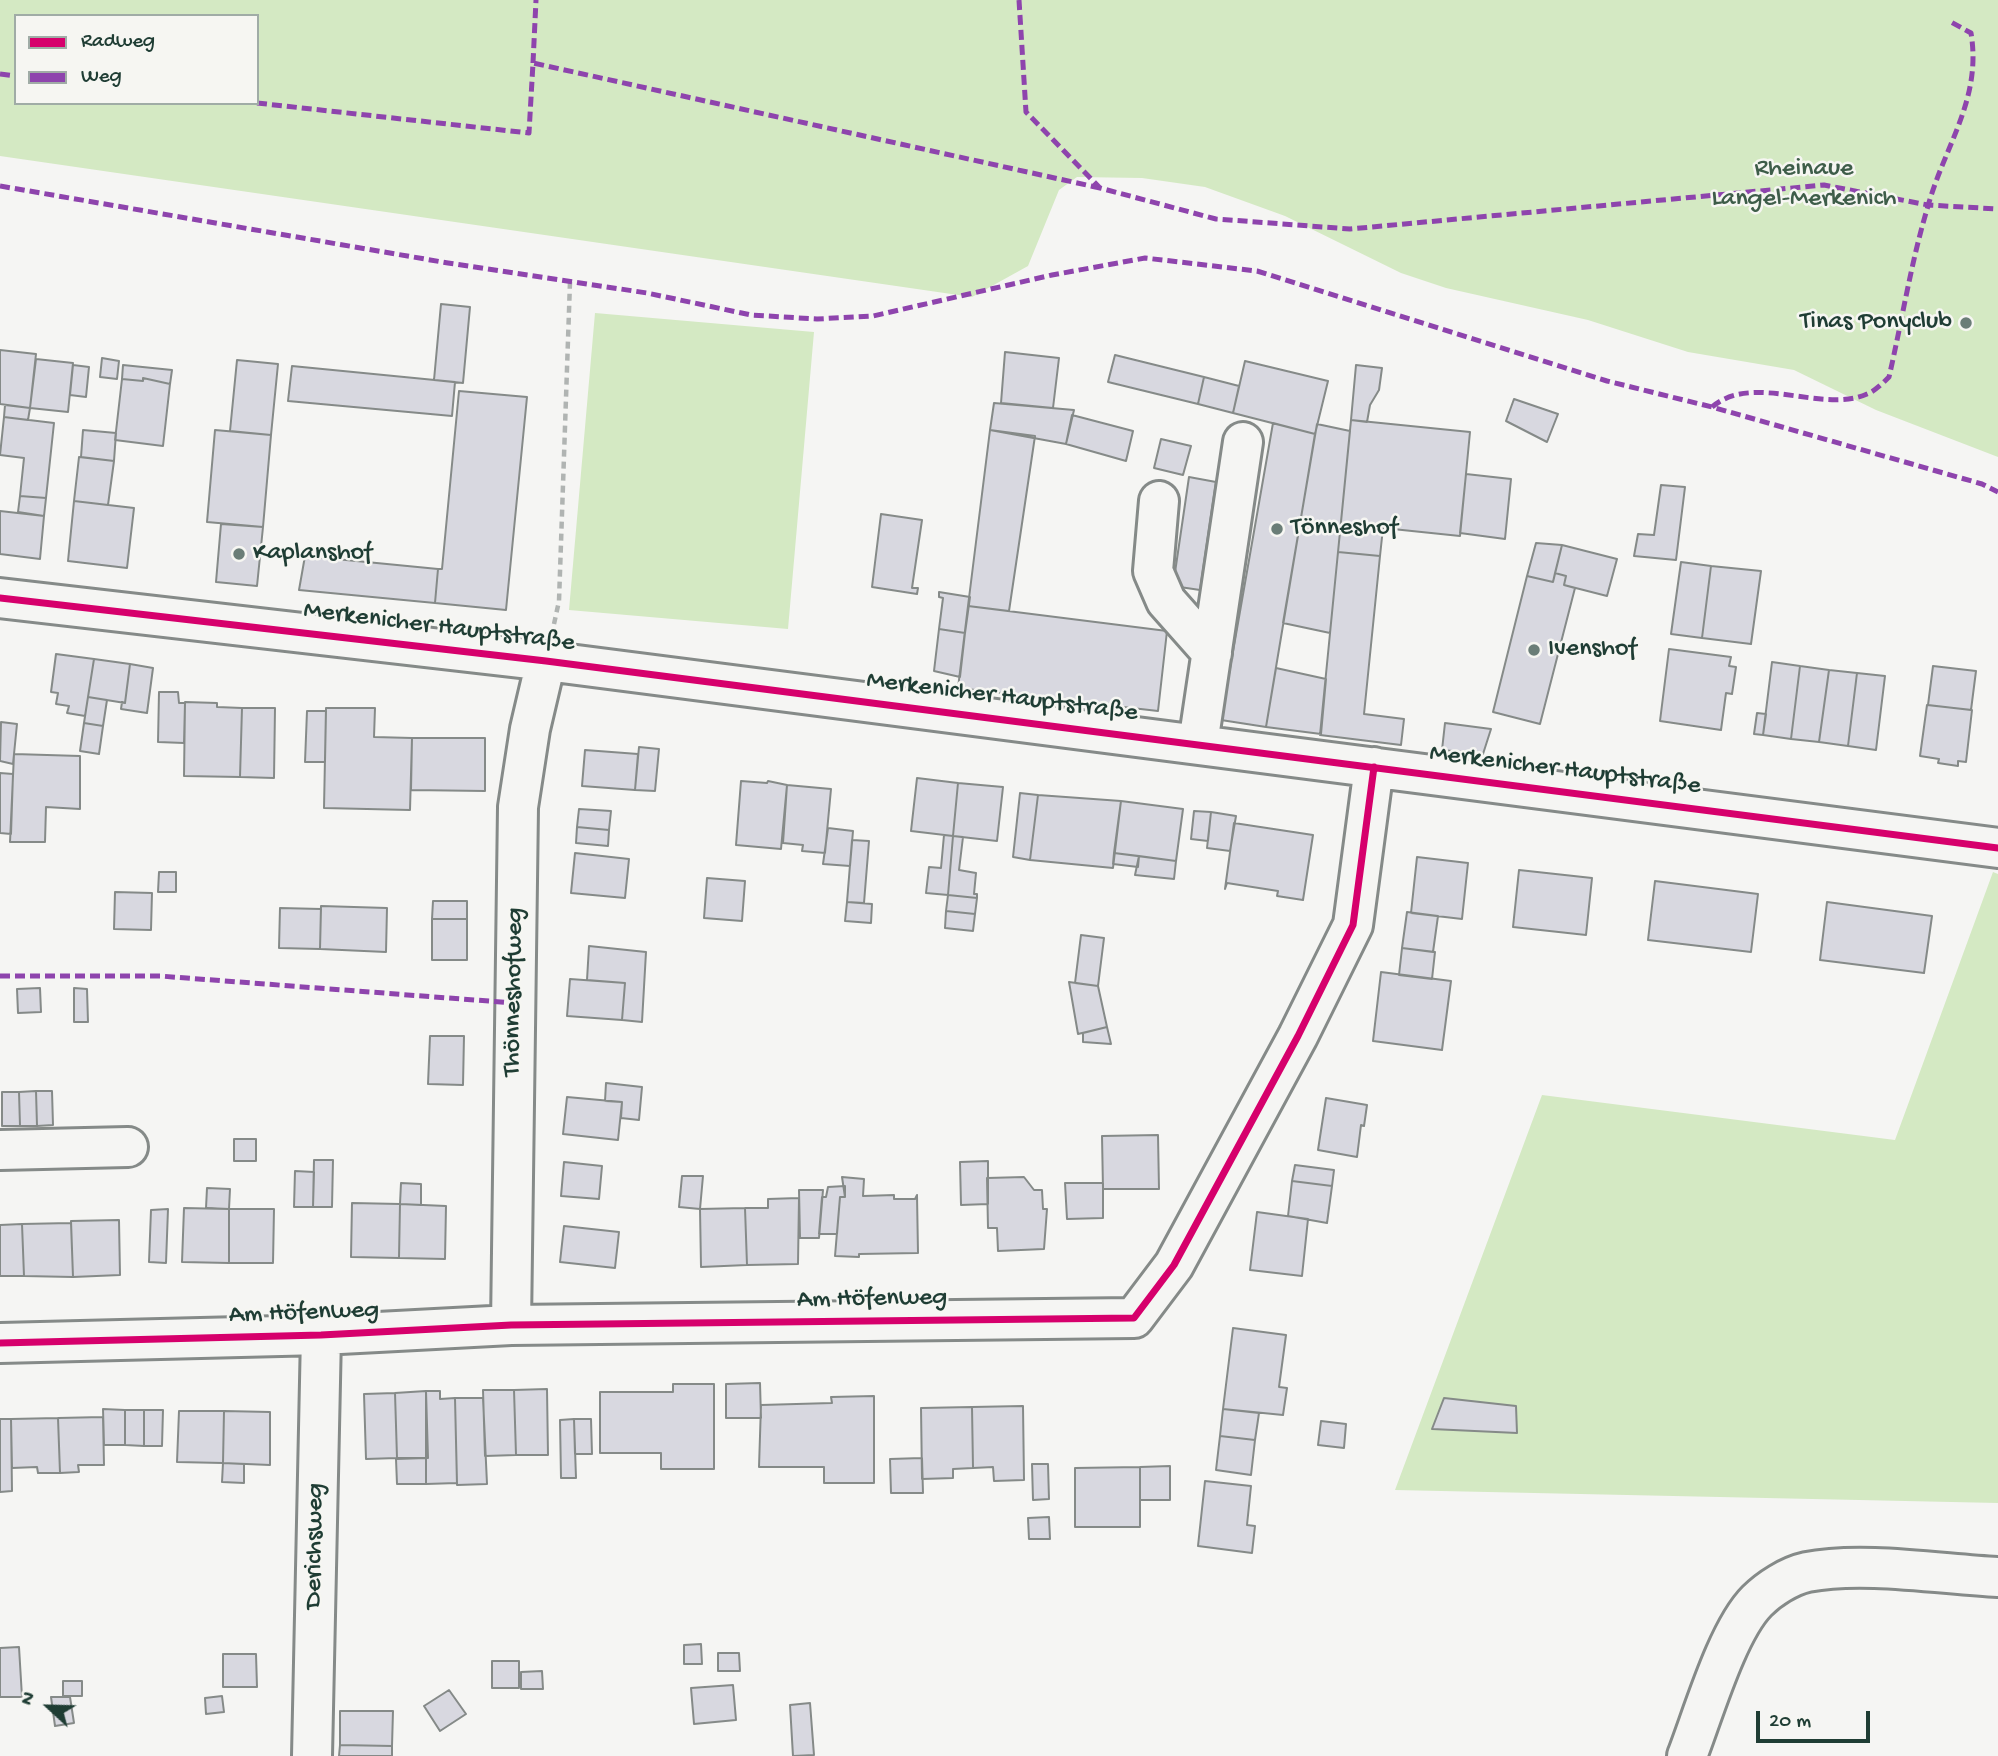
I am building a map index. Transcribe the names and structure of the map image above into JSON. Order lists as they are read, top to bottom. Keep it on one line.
{"streets":{"street":["Merkenicher Hauptstraße","Thönneshofweg","Am Höfenweg","Derichsweg"]},"crossings":[["Merkenicher Hauptstraße","Thönneshofweg"],["Merkenicher Hauptstraße","Am Höfenweg"],["Thönneshofweg","Am Höfenweg"],["Am Höfenweg","Derichsweg"]],"parks":["Rheinaue Langel-Merkenich"],"places":["Tinas Ponyclub","Tönneshof","Kaplanshof","Ivenshof"],"legend":["Radweg","Weg"],"scale_bar":"20 m","north":"left"}
